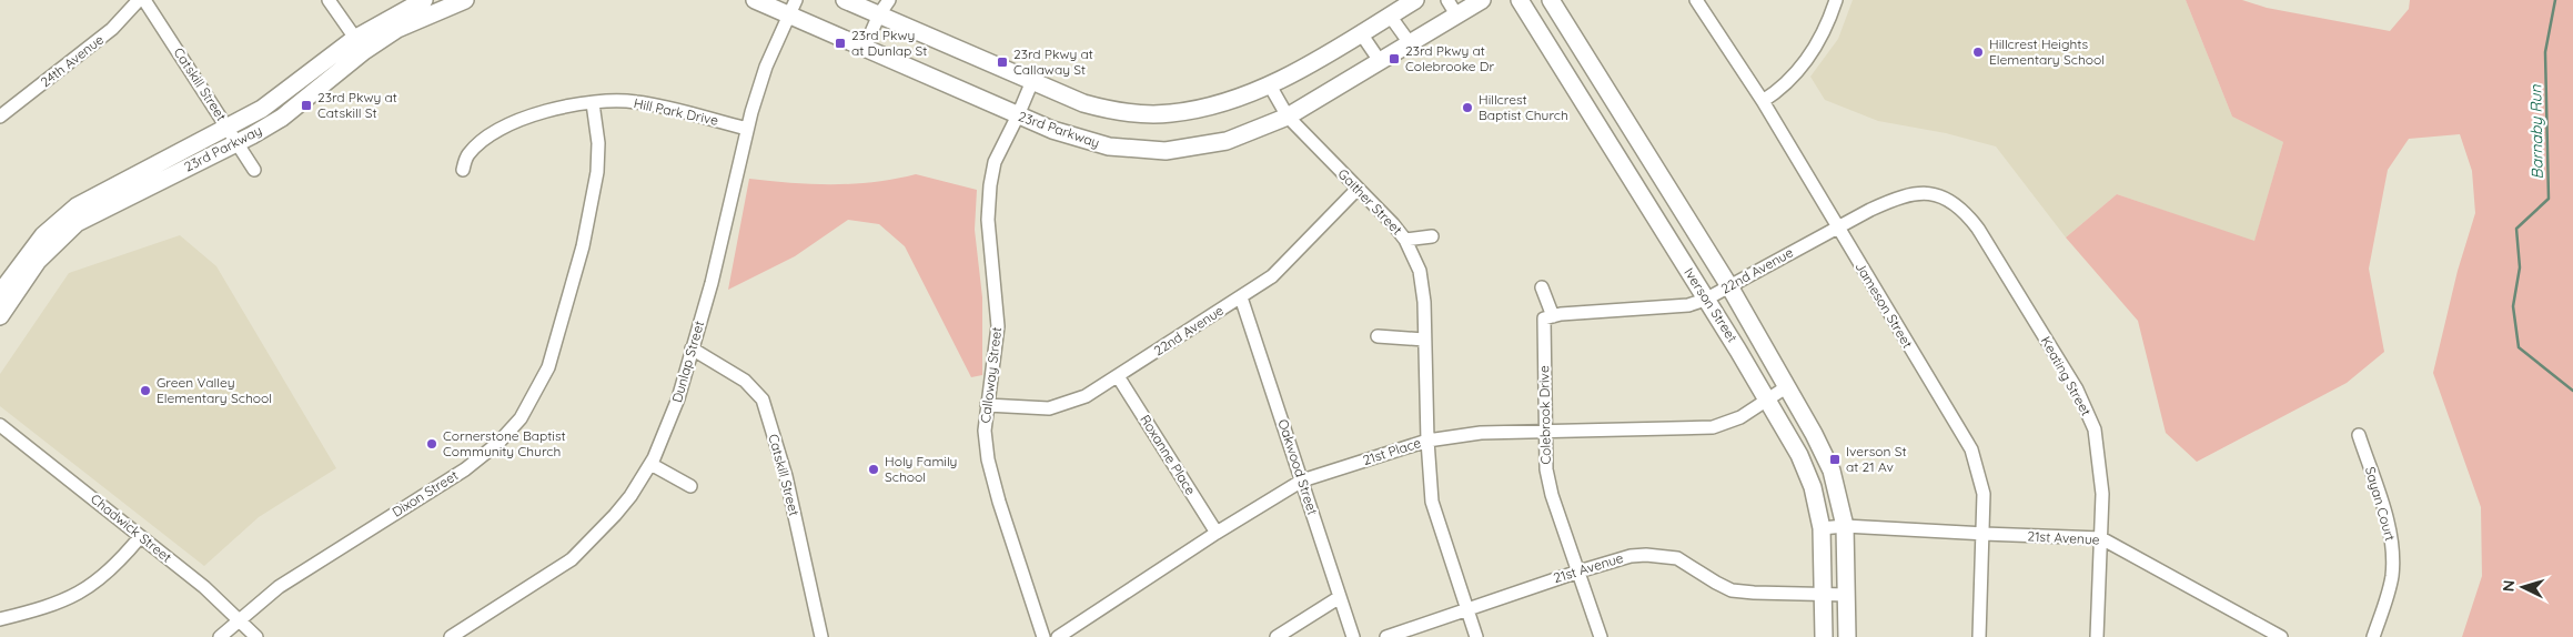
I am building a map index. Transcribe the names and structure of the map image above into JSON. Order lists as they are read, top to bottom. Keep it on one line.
{"streets":{"street":["24th Avenue","Catskill Street","Hill Park Drive","23rd Parkway","Gaither Street","22nd Avenue","Iverson Street","Jameson Street","Dunlap Street","Calloway Street","Keating Street","Colebrook Drive","21st Place","Roxanne Place","Oakwood Street","Dixon Street","Sayan Court","Chadwick Street","21st Avenue"]},"crossings":[["Catskill Street","23rd Parkway"],["Catskill Street","Dunlap Street"],["Hill Park Drive","Dunlap Street"],["Hill Park Drive","Dixon Street"],["23rd Parkway","Gaither Street"],["23rd Parkway","Dunlap Street"],["23rd Parkway","Calloway Street"],["Gaither Street","22nd Avenue"],["Gaither Street","21st Place"],["Gaither Street","21st Avenue"],["22nd Avenue","Iverson Street"],["22nd Avenue","Jameson Street"],["22nd Avenue","Calloway Street"],["22nd Avenue","Keating Street"],["22nd Avenue","Colebrook Drive"],["22nd Avenue","Roxanne Place"],["22nd Avenue","Oakwood Street"],["Iverson Street","21st Place"],["Iverson Street","21st Avenue"],["Jameson Street","21st Avenue"],["Keating Street","21st Avenue"],["Colebrook Drive","21st Place"],["Colebrook Drive","21st Avenue"],["21st Place","Roxanne Place"],["21st Place","Oakwood Street"],["Dixon Street","Chadwick Street"]],"water":["Barnaby Run"],"places":{"transit":["23rd Pkwy at Dunlap St","23rd Pkwy at Colebrooke Dr","23rd Pkwy at Callaway St","23rd Pkwy at Catskill St","Iverson St at 21 Av"],"other":["Hillcrest Heights Elementary School","Hillcrest Baptist Church","Green Valley Elementary School","Cornerstone Baptist Community Church","Holy Family School"]},"north":"left"}
